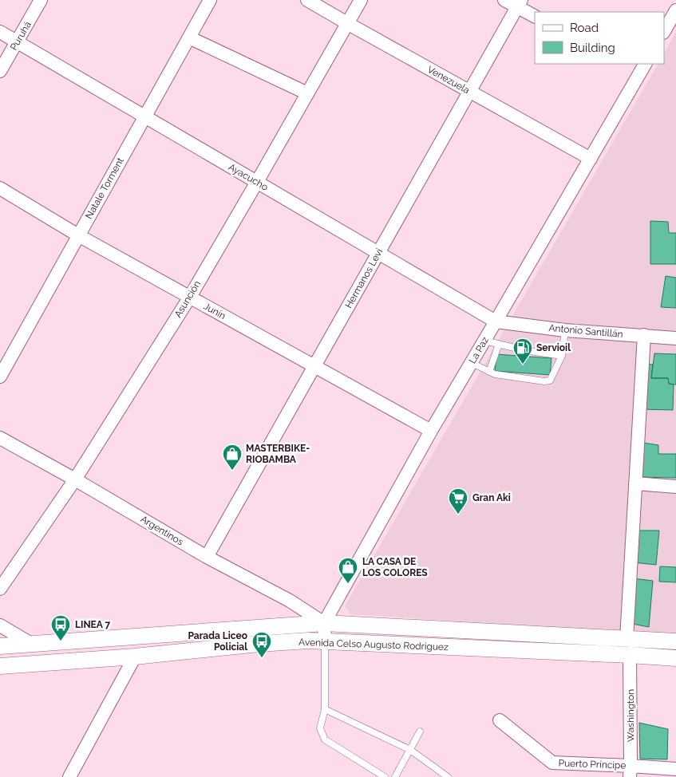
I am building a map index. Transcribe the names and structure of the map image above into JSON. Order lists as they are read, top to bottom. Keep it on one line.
{"streets":{"street":["Puruhá","Venezuela","Ayacucho","Natale Torment","Hermanos Levi","Asunción","Junín","Antonio Santillán","La Paz","Argentinos","Avenida Celso Augusto Rodriguez","Washington","Puerto Príncipe"]},"crossings":[["Puruhá","Ayacucho"],["Venezuela","Hermanos Levi"],["Venezuela","Asunción"],["Venezuela","La Paz"],["Ayacucho","Natale Torment"],["Ayacucho","Hermanos Levi"],["Ayacucho","Asunción"],["Ayacucho","Antonio Santillán"],["Ayacucho","La Paz"],["Natale Torment","Junín"],["Hermanos Levi","Junín"],["Hermanos Levi","Argentinos"],["Asunción","Junín"],["Asunción","Argentinos"],["Junín","La Paz"],["Antonio Santillán","La Paz"],["La Paz","Argentinos"],["La Paz","Avenida Celso Augusto Rodriguez"],["Argentinos","Avenida Celso Augusto Rodriguez"],["Avenida Celso Augusto Rodriguez","Washington"],["Washington","Puerto Príncipe"]],"places":{"fuel station":["Servioil"],"shop":["MASTERBIKE- RIOBAMBA","LA CASA DE LOS COLORES"],"supermarket":["Gran Aki"],"bus stop":["LINEA 7","Parada Liceo Policial"]},"legend":["Road","Building"]}
